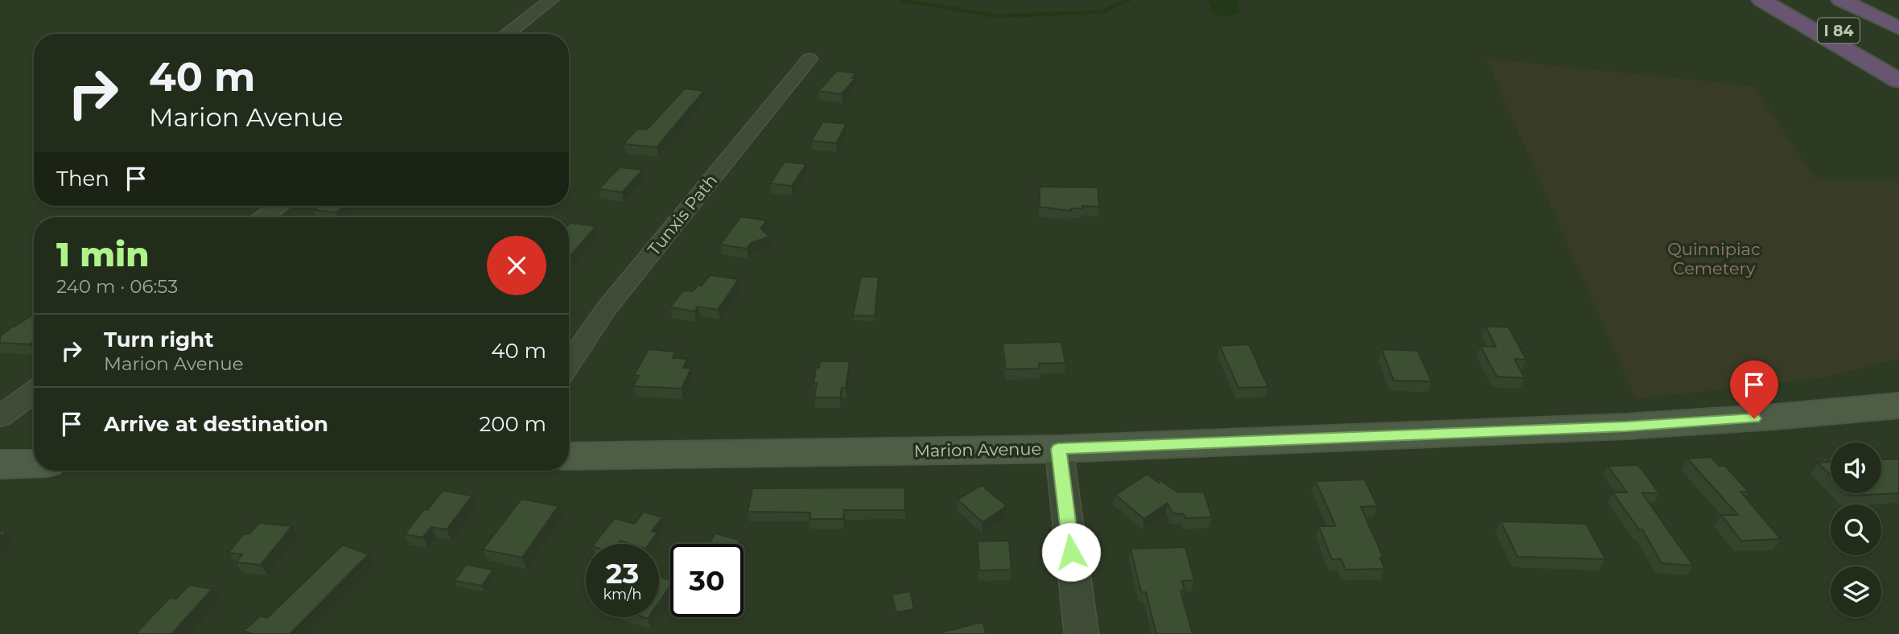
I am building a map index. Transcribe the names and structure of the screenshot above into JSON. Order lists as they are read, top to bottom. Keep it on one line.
{"streets":{"highway":["I 84"],"main road":["Marion Avenue"],"street":["Tunxis Path"]},"parks":["Quinnipiac Cemetery"],"page":{"turn":["40 m","Marion Avenue"],"then":"Then","heading":["1 min","240 m · 06:53"],"list":[{"name":"Turn right","note":"Marion Avenue","value":"40 m"},{"name":"Arrive at destination","value":"200 m"}],"speed":"23 km/h","limit":"30"}}
